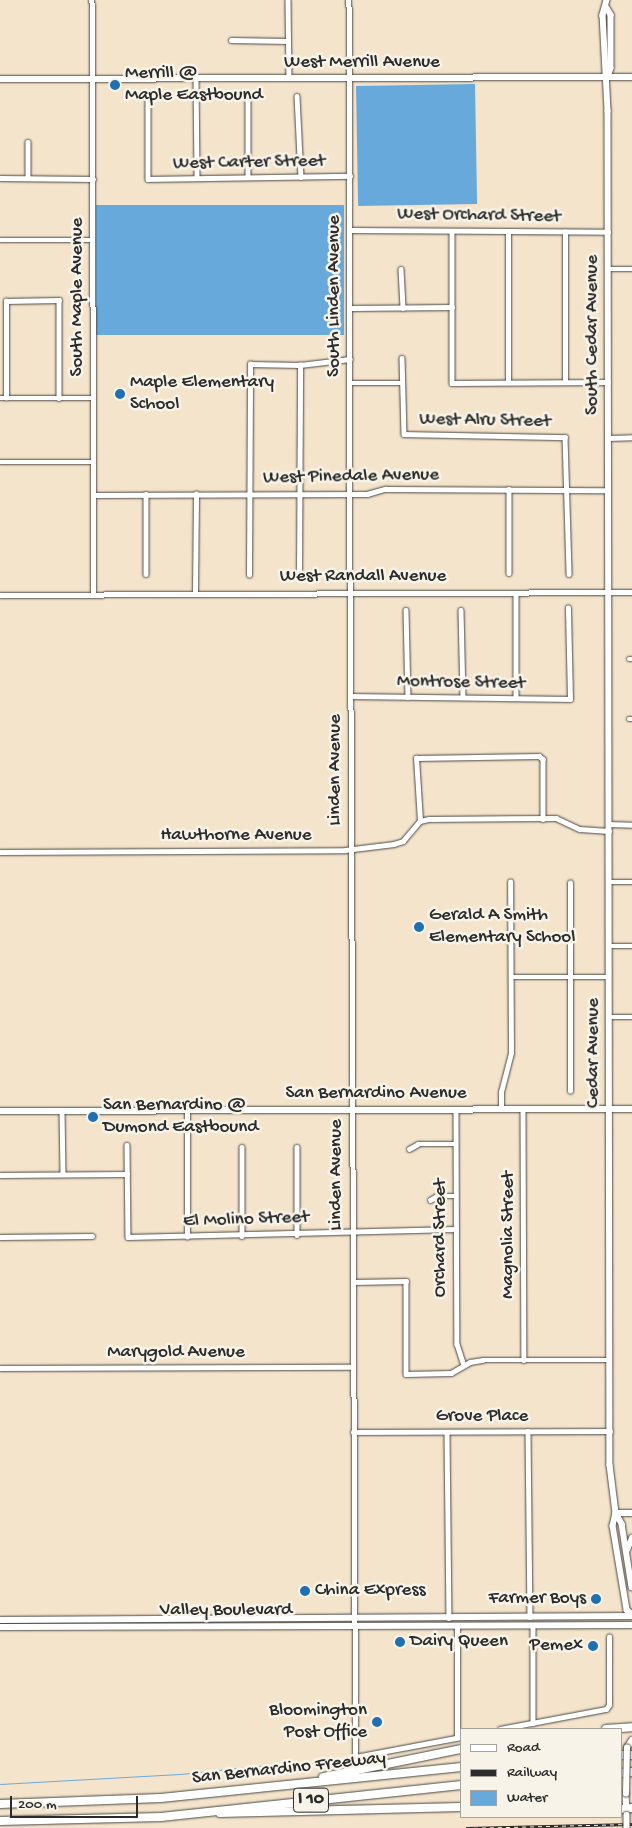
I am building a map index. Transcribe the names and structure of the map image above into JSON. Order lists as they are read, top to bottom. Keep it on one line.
{"streets":{"highway":["San Bernardino Freeway","I 10"],"main road":["West Merrill Avenue","South Cedar Avenue","Cedar Avenue","San Bernardino Avenue","Valley Boulevard"],"street":["West Carter Street","West Orchard Street","South Linden Avenue","South Maple Avenue","West Alru Street","West Pinedale Avenue","West Randall Avenue","Montrose Street","Linden Avenue","Hawthorne Avenue","El Molino Street","Magnolia Street","Orchard Street","Marygold Avenue","Grove Place"]},"crossings":[["West Merrill Avenue","South Linden Avenue"],["West Merrill Avenue","South Maple Avenue"],["West Merrill Avenue","South Cedar Avenue"],["West Carter Street","South Linden Avenue"],["West Orchard Street","South Linden Avenue"],["West Orchard Street","South Cedar Avenue"],["South Linden Avenue","West Pinedale Avenue"],["South Linden Avenue","West Randall Avenue"],["South Linden Avenue","Linden Avenue"],["South Maple Avenue","West Pinedale Avenue"],["South Maple Avenue","West Randall Avenue"],["South Cedar Avenue","West Pinedale Avenue"],["South Cedar Avenue","West Randall Avenue"],["South Cedar Avenue","Cedar Avenue"],["West Alru Street","West Pinedale Avenue"],["West Randall Avenue","Linden Avenue"],["West Randall Avenue","Cedar Avenue"],["Montrose Street","Linden Avenue"],["Linden Avenue","Hawthorne Avenue"],["Linden Avenue","San Bernardino Avenue"],["Linden Avenue","El Molino Street"],["Linden Avenue","Marygold Avenue"],["Linden Avenue","Grove Place"],["Linden Avenue","Valley Boulevard"],["Cedar Avenue","San Bernardino Avenue"],["Cedar Avenue","Grove Place"],["Cedar Avenue","Valley Boulevard"],["San Bernardino Avenue","Magnolia Street"],["San Bernardino Avenue","Orchard Street"],["El Molino Street","Orchard Street"]],"places":["Merrill @ Maple Eastbound","Maple Elementary School","Gerald A Smith Elementary School","San Bernardino @ Dumond Eastbound","China Express","Farmer Boys","Dairy Queen","Pemex","Bloomington Post Office"],"legend":["Road","Railway","Water"],"scale_bar":"200 m"}
